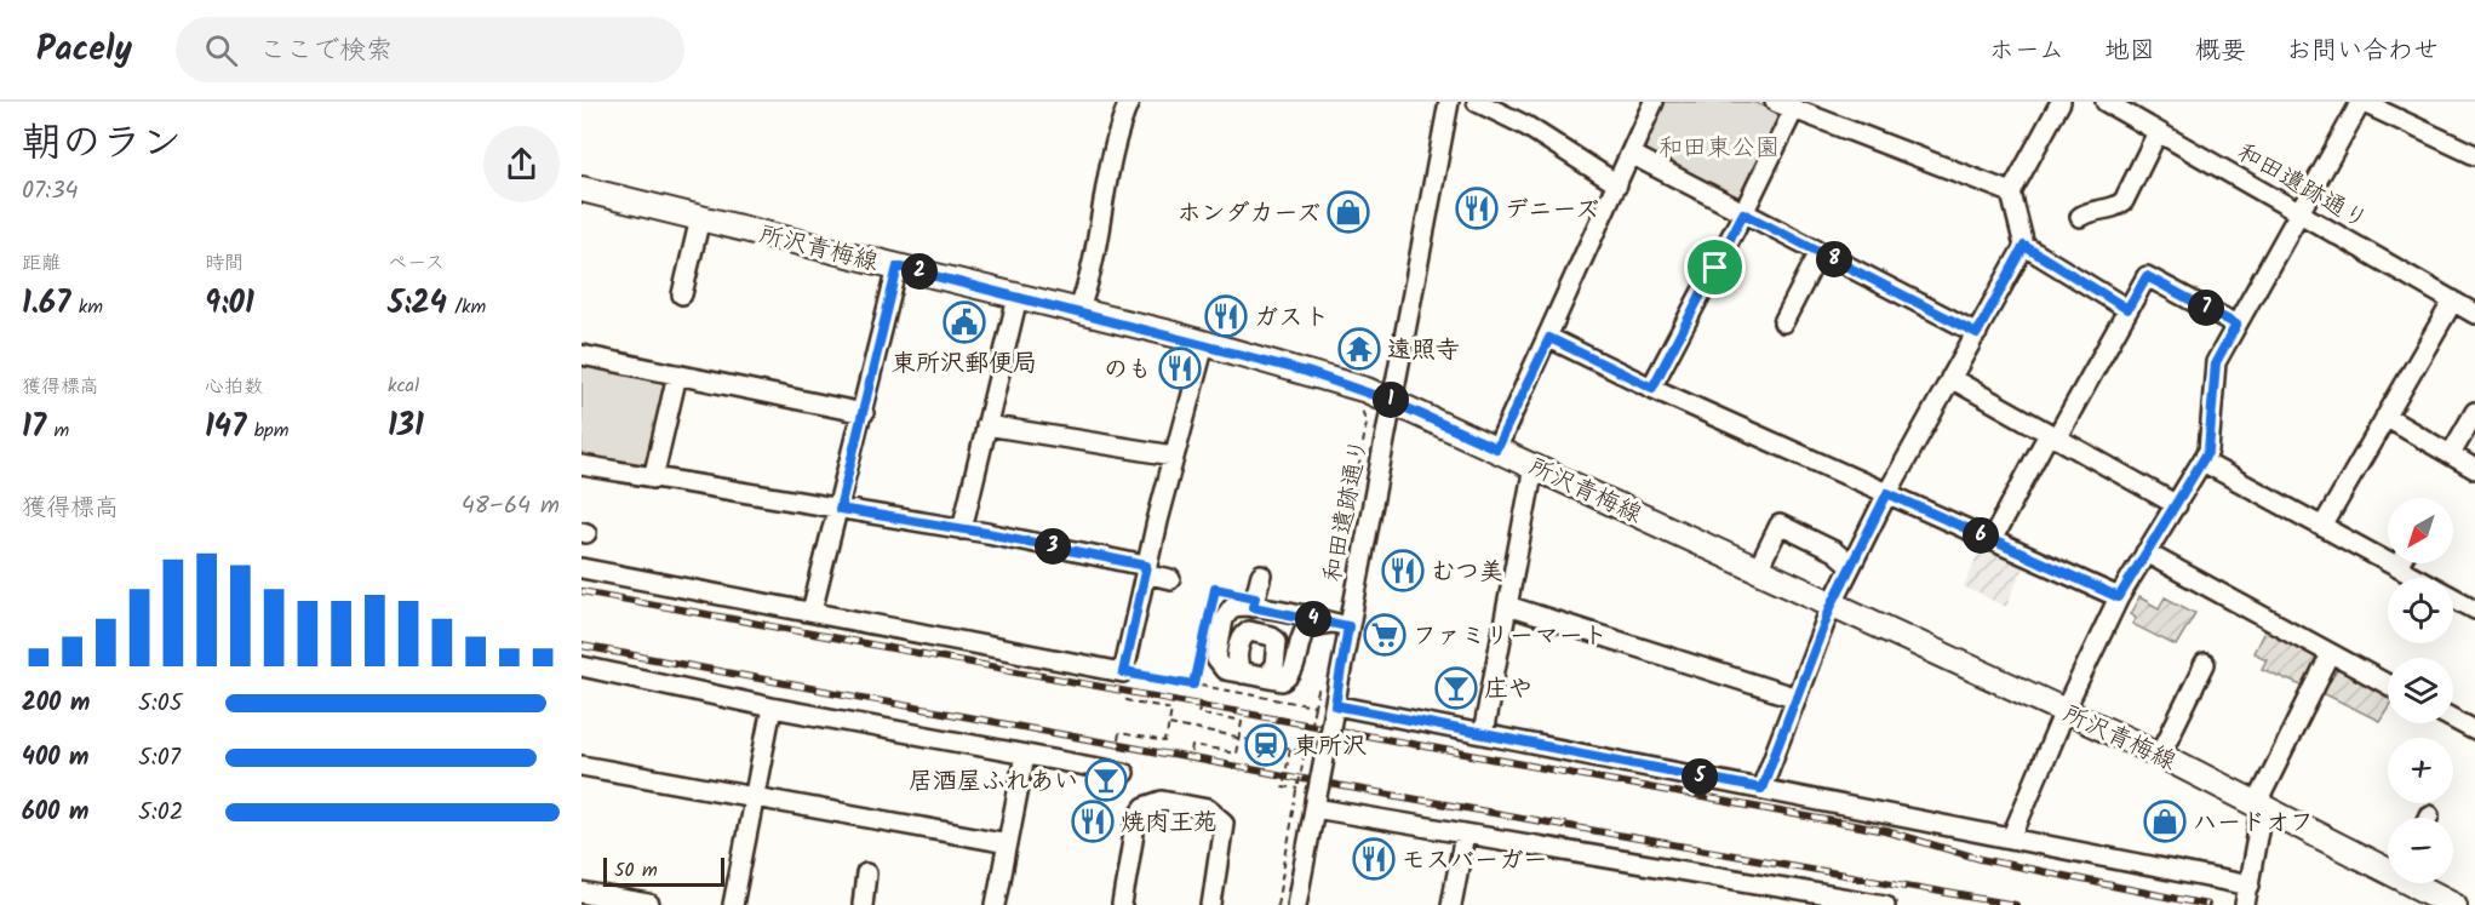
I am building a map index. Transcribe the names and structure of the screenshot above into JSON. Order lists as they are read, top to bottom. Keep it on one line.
{"streets":{"main road":["所沢青梅線"],"street":["和田遺跡通り"]},"crossings":[["和田遺跡通り","所沢青梅線"]],"parks":["和田東公園"],"places":{"restaurant":["デニーズ","ガスト","のも","むつ美","焼肉王苑","モスバーガー"],"shop":["ホンダカーズ","ハードオフ"],"public building":["東所沢郵便局"],"temple":["遠照寺"],"supermarket":["ファミリーマート"],"bar":["庄や","居酒屋ふれあい"],"station":["東所沢"]},"scale_bar":"50 m","north":"bottom left","page":{"header":"Pacely","search":"ここで検索","nav":["ホーム","地図","概要","お問い合わせ"],"heading":["朝のラン","07:34"],"stats":[["距離","1.67 km"],["時間","9:01"],["ペース","5:24 /km"],["獲得標高","17 m"],["心拍数","147 bpm"],["kcal","131"]],"pins":["8","2","7","1","6","3","4","5"],"chart":["獲得標高","48–64 m"],"map_buttons":["+","−"],"list":[{"name":"200 m","note":"5:05"},{"name":"400 m","note":"5:07"},{"name":"600 m","note":"5:02"}],"scale":"50 m"}}
